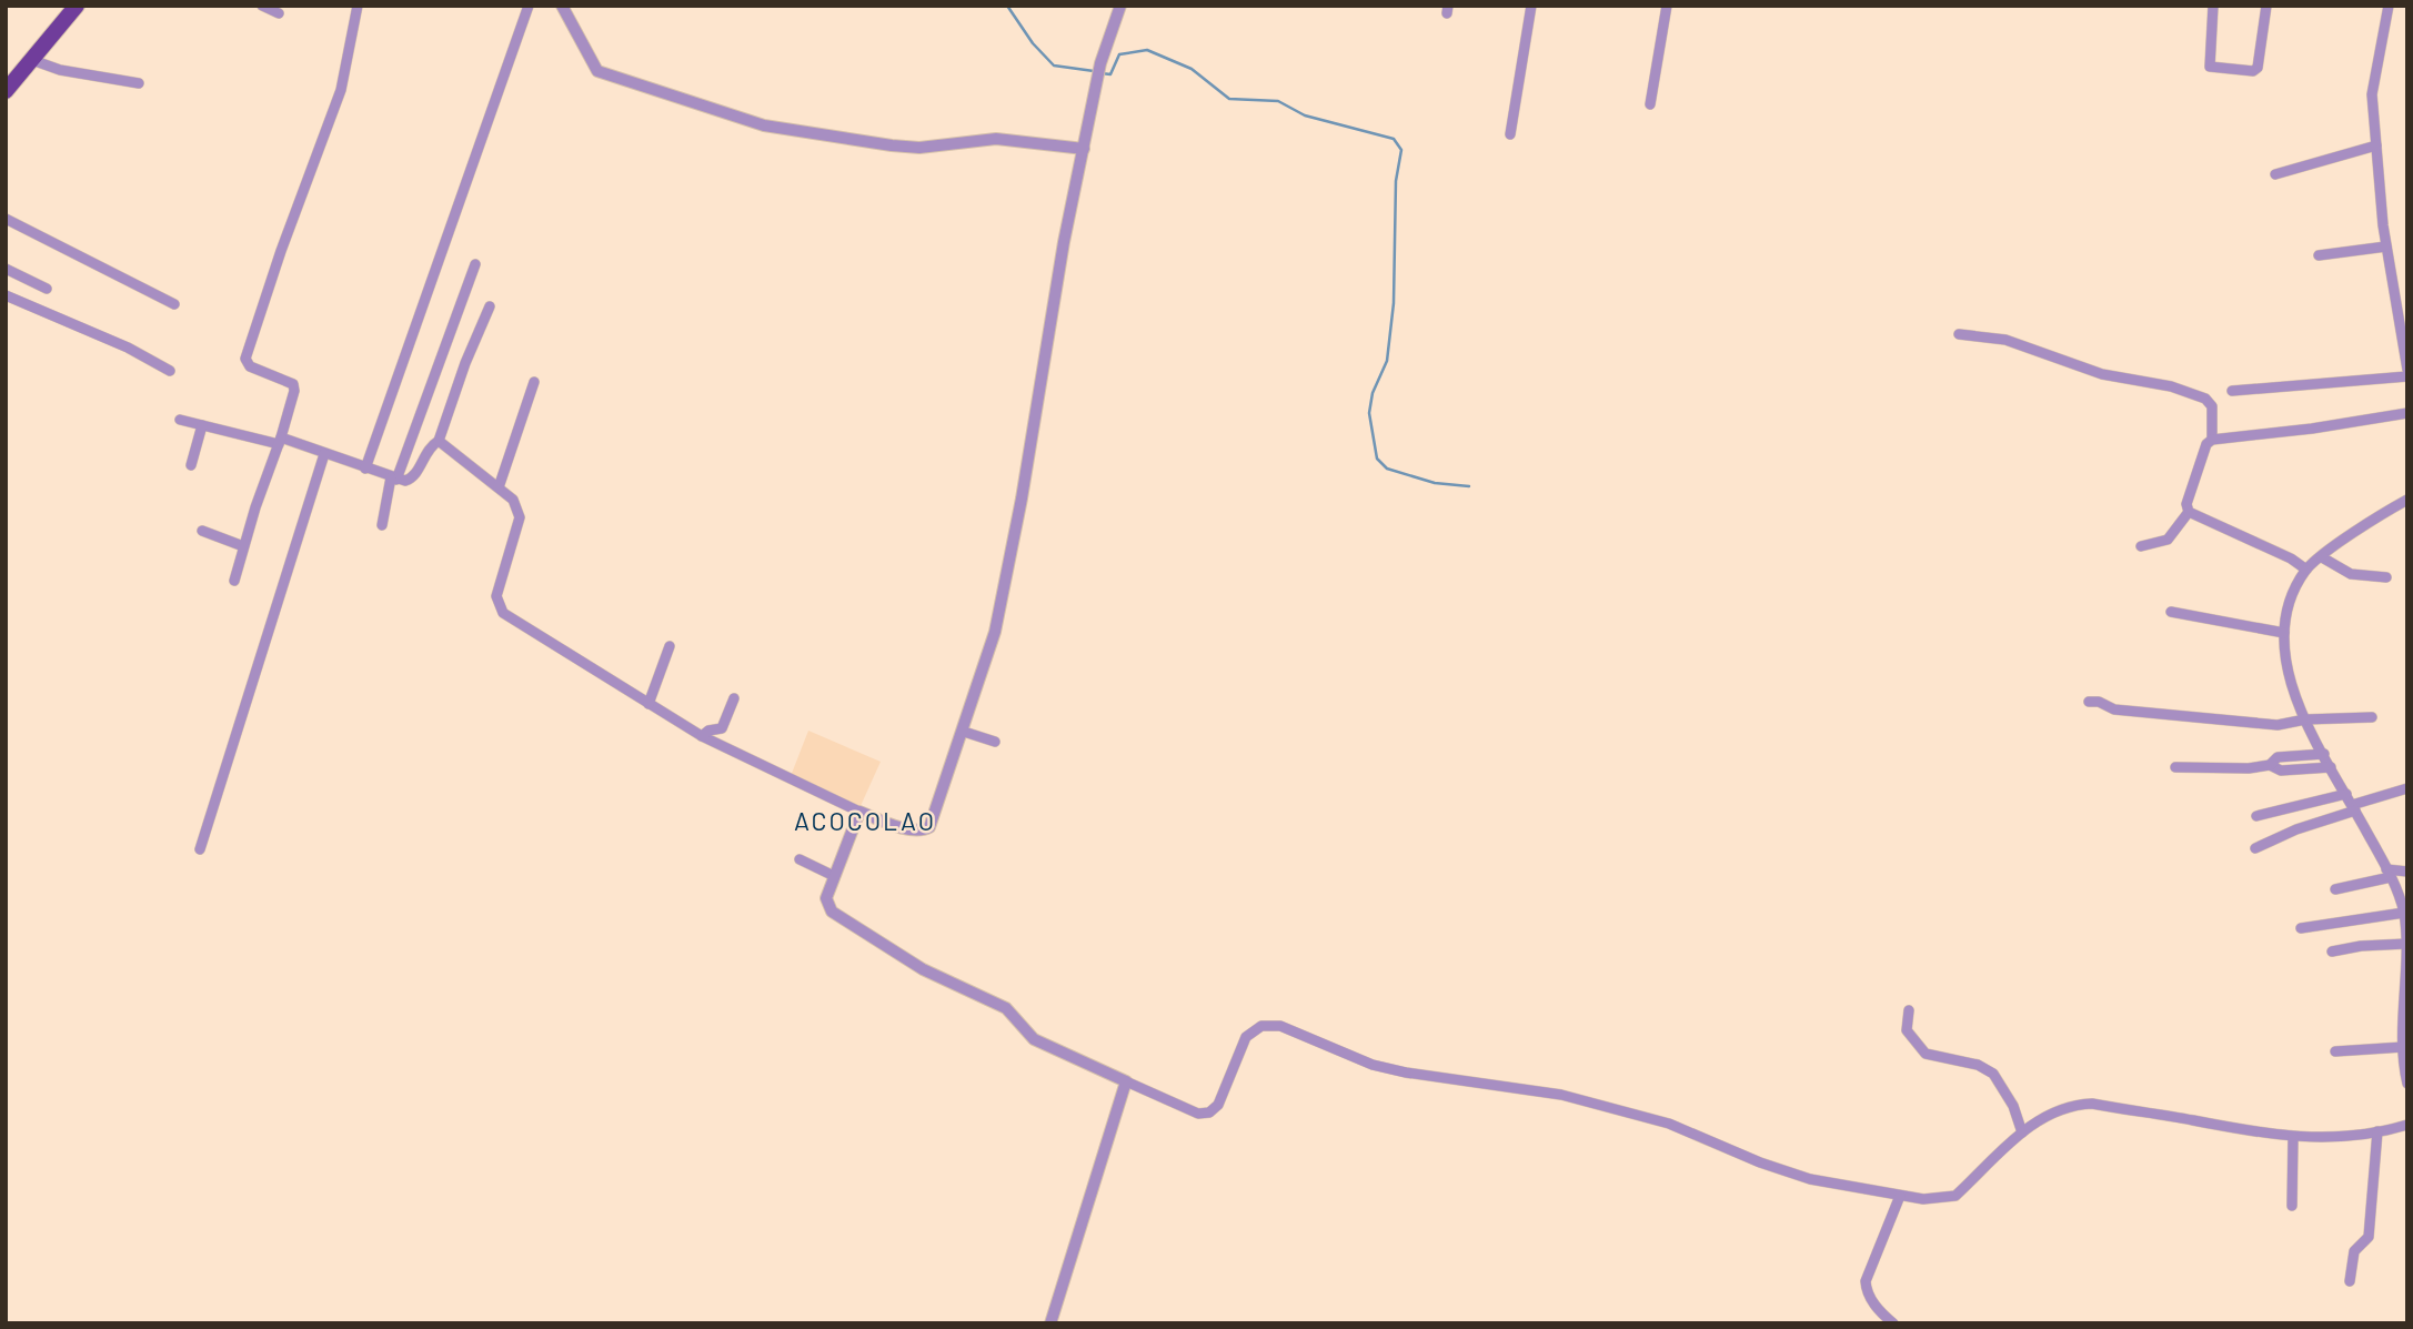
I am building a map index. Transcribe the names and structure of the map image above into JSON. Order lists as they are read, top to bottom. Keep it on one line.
{"districts":["ACOCOLAO"]}
